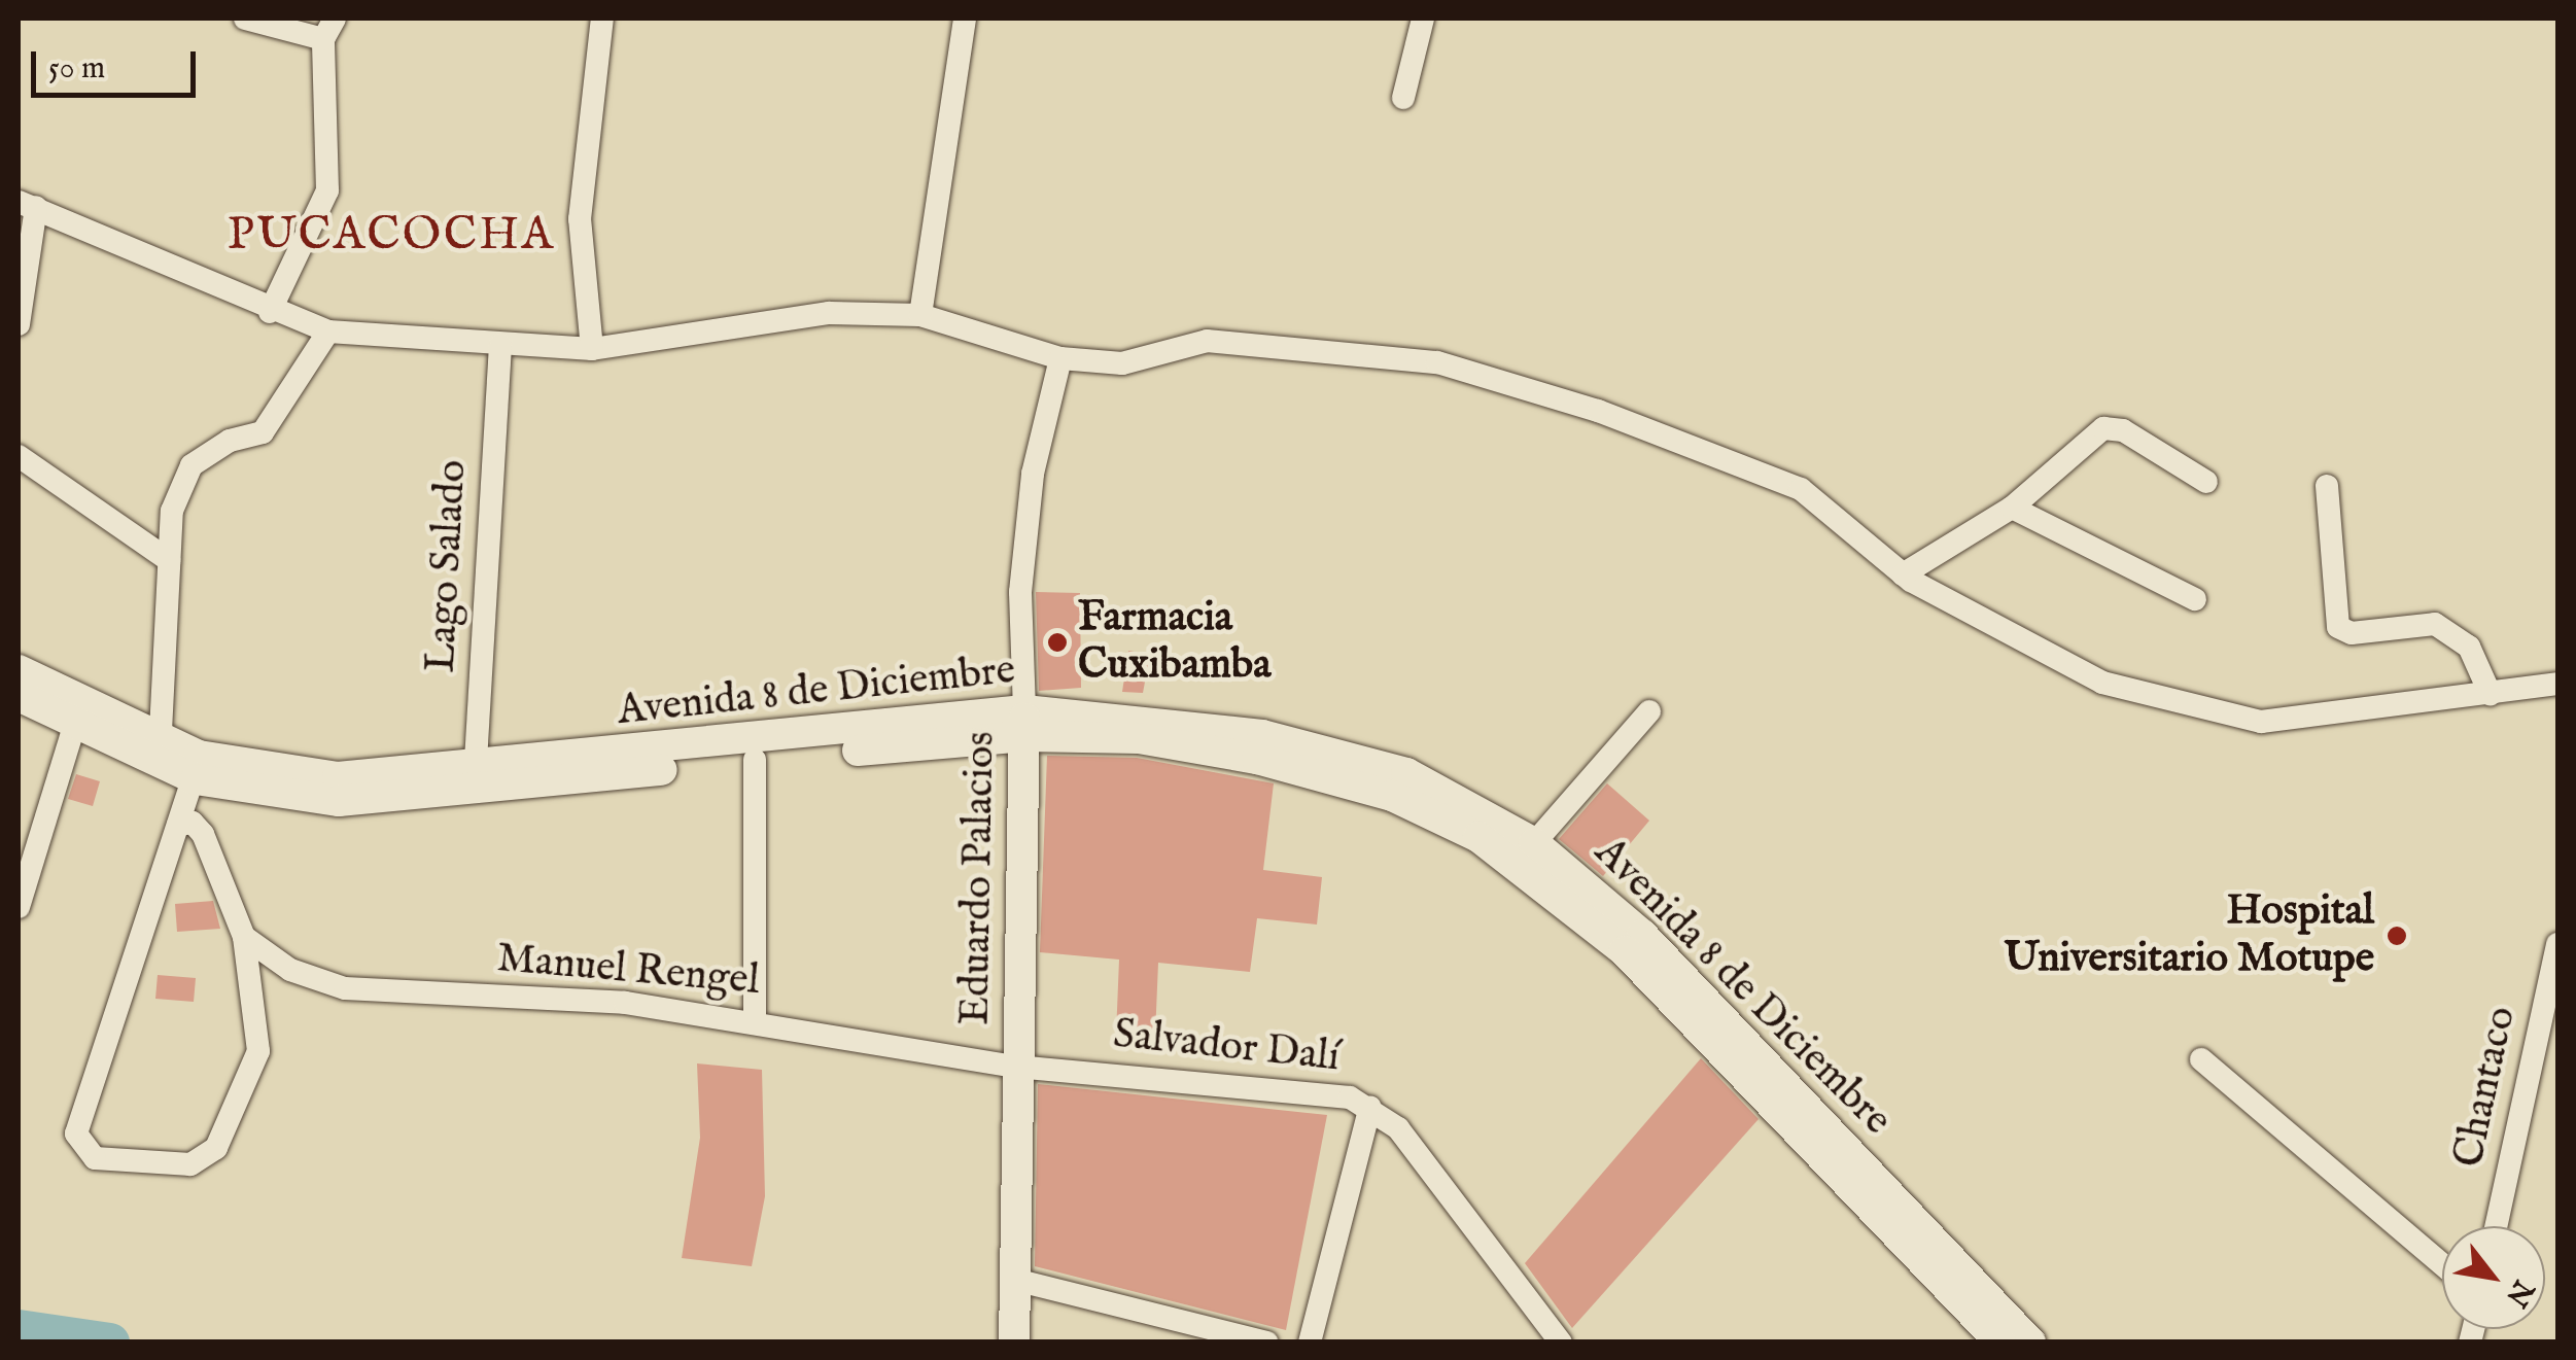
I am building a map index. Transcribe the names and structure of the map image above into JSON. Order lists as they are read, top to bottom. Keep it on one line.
{"streets":{"main road":["Avenida 8 de Diciembre","Eduardo Palacios"],"street":["Lago Salado","Manuel Rengel","Salvador Dalí","Chantaco"]},"crossings":[["Lago Salado","Avenida 8 de Diciembre"],["Avenida 8 de Diciembre","Eduardo Palacios"],["Eduardo Palacios","Manuel Rengel"],["Eduardo Palacios","Salvador Dalí"],["Manuel Rengel","Salvador Dalí"]],"districts":["PUCACOCHA"],"places":["Farmacia Cuxibamba","Hospital Universitario Motupe"],"scale_bar":"50 m","north":"bottom right"}
